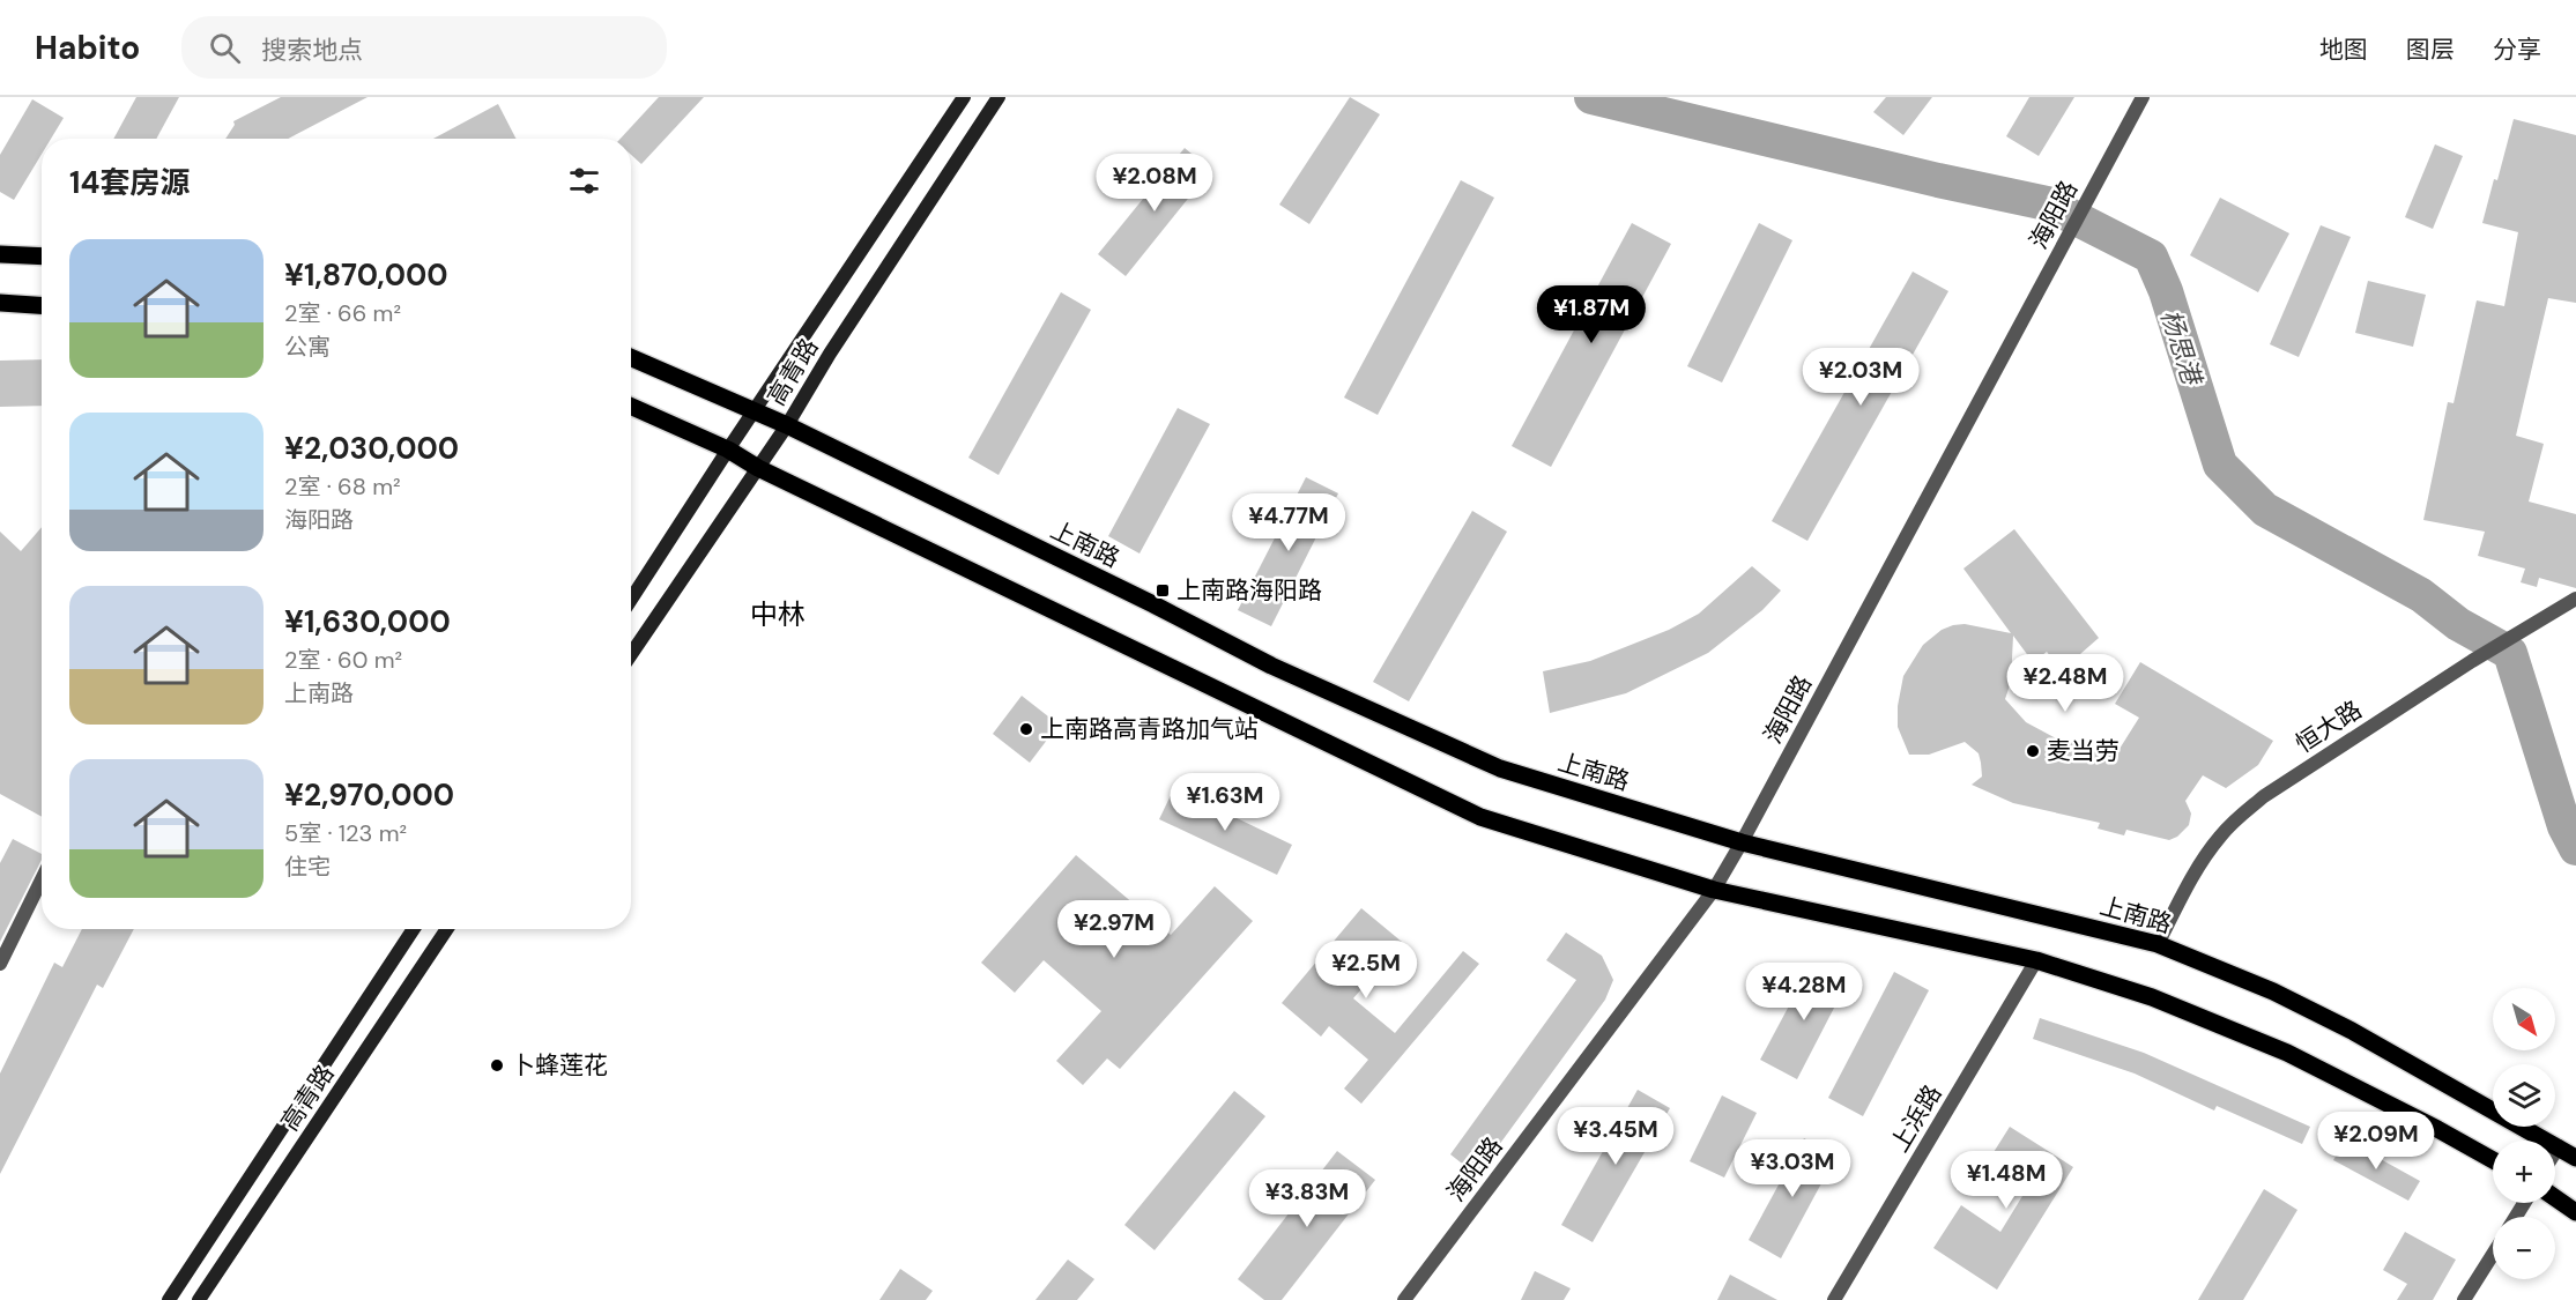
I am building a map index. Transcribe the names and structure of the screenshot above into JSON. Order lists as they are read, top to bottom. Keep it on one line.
{"streets":{"main road":["高青路","上南路"],"street":["海阳路","恒大路","上浜路"]},"crossings":[["海阳路","上南路"],["高青路","上南路"],["上南路","恒大路"]],"districts":["中林"],"water":["杨思港"],"places":{"transit":["上南路海阳路"],"other":["上南路高青路加气站","麦当劳","卜蜂莲花"]},"north":"bottom right","page":{"header":"Habito","search":"搜索地点","nav":["地图","图层","分享"],"heading":"14套房源","price":["¥2.08M","¥1.87M","¥2.03M","¥4.77M","¥2.48M","¥1.63M","¥2.97M","¥2.5M","¥4.28M","¥3.45M","¥2.09M","¥3.03M","¥1.48M","¥3.83M"],"list":[{"name":"¥1,870,000","note":"2室 · 66 m² · 公寓"},{"name":"¥2,030,000","note":"2室 · 68 m² · 海阳路"},{"name":"¥1,630,000","note":"2室 · 60 m² · 上南路"},{"name":"¥2,970,000","note":"5室 · 123 m² · 住宅"}],"map_buttons":["+","−"]}}
